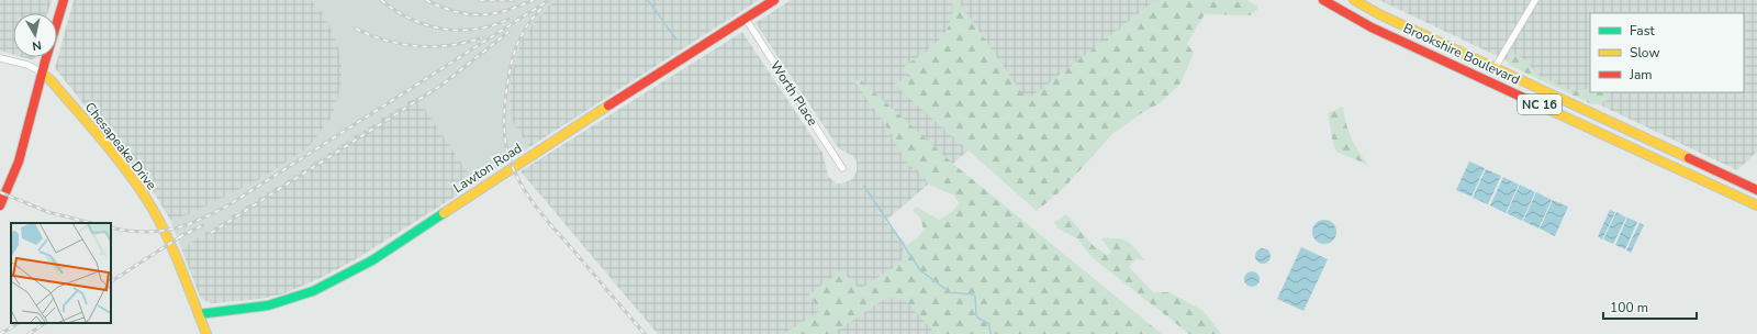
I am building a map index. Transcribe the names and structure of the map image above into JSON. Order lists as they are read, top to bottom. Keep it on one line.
{"streets":{"main road":["Brookshire Boulevard","NC 16","Chesapeake Drive","Lawton Road"],"street":["Worth Place"]},"crossings":[["Worth Place","Lawton Road"],["Chesapeake Drive","Lawton Road"]],"legend":["Fast","Slow","Jam"],"scale_bar":"100 m","north":"bottom"}
